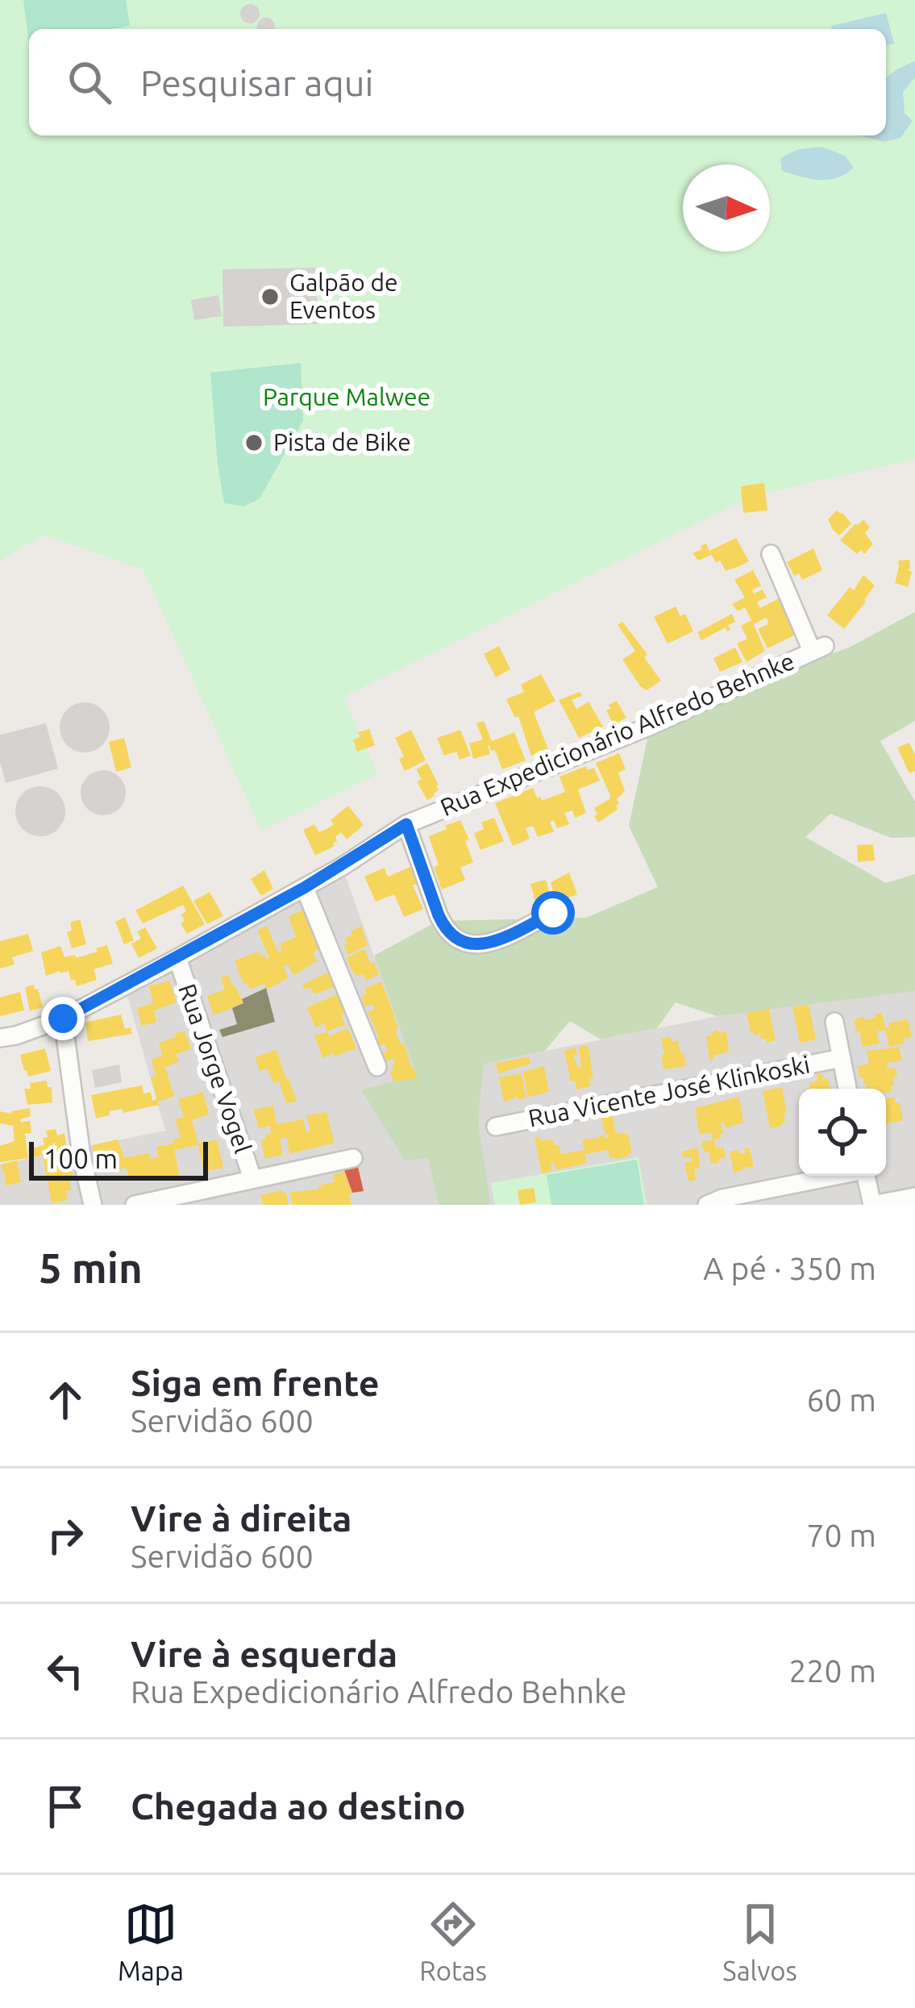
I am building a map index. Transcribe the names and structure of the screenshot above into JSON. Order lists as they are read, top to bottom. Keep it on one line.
{"streets":{"street":["Rua Expedicionário Alfredo Behnke","Rua Jorge Vogel","Rua Vicente José Klinkoski"]},"crossings":[["Rua Expedicionário Alfredo Behnke","Rua Jorge Vogel"]],"parks":["Parque Malwee"],"places":["Galpão de Eventos","Pista de Bike"],"scale_bar":"100 m","north":"right","page":{"search":"Pesquisar aqui","scale":"100 m","heading":["5 min","A pé · 350 m"],"list":[["Siga em frente","Servidão 600","60 m"],["Vire à direita","Servidão 600","70 m"],["Vire à esquerda","Rua Expedicionário Alfredo Behnke","220 m"],"Chegada ao destino"],"nav":["Mapa","Rotas","Salvos"]}}
